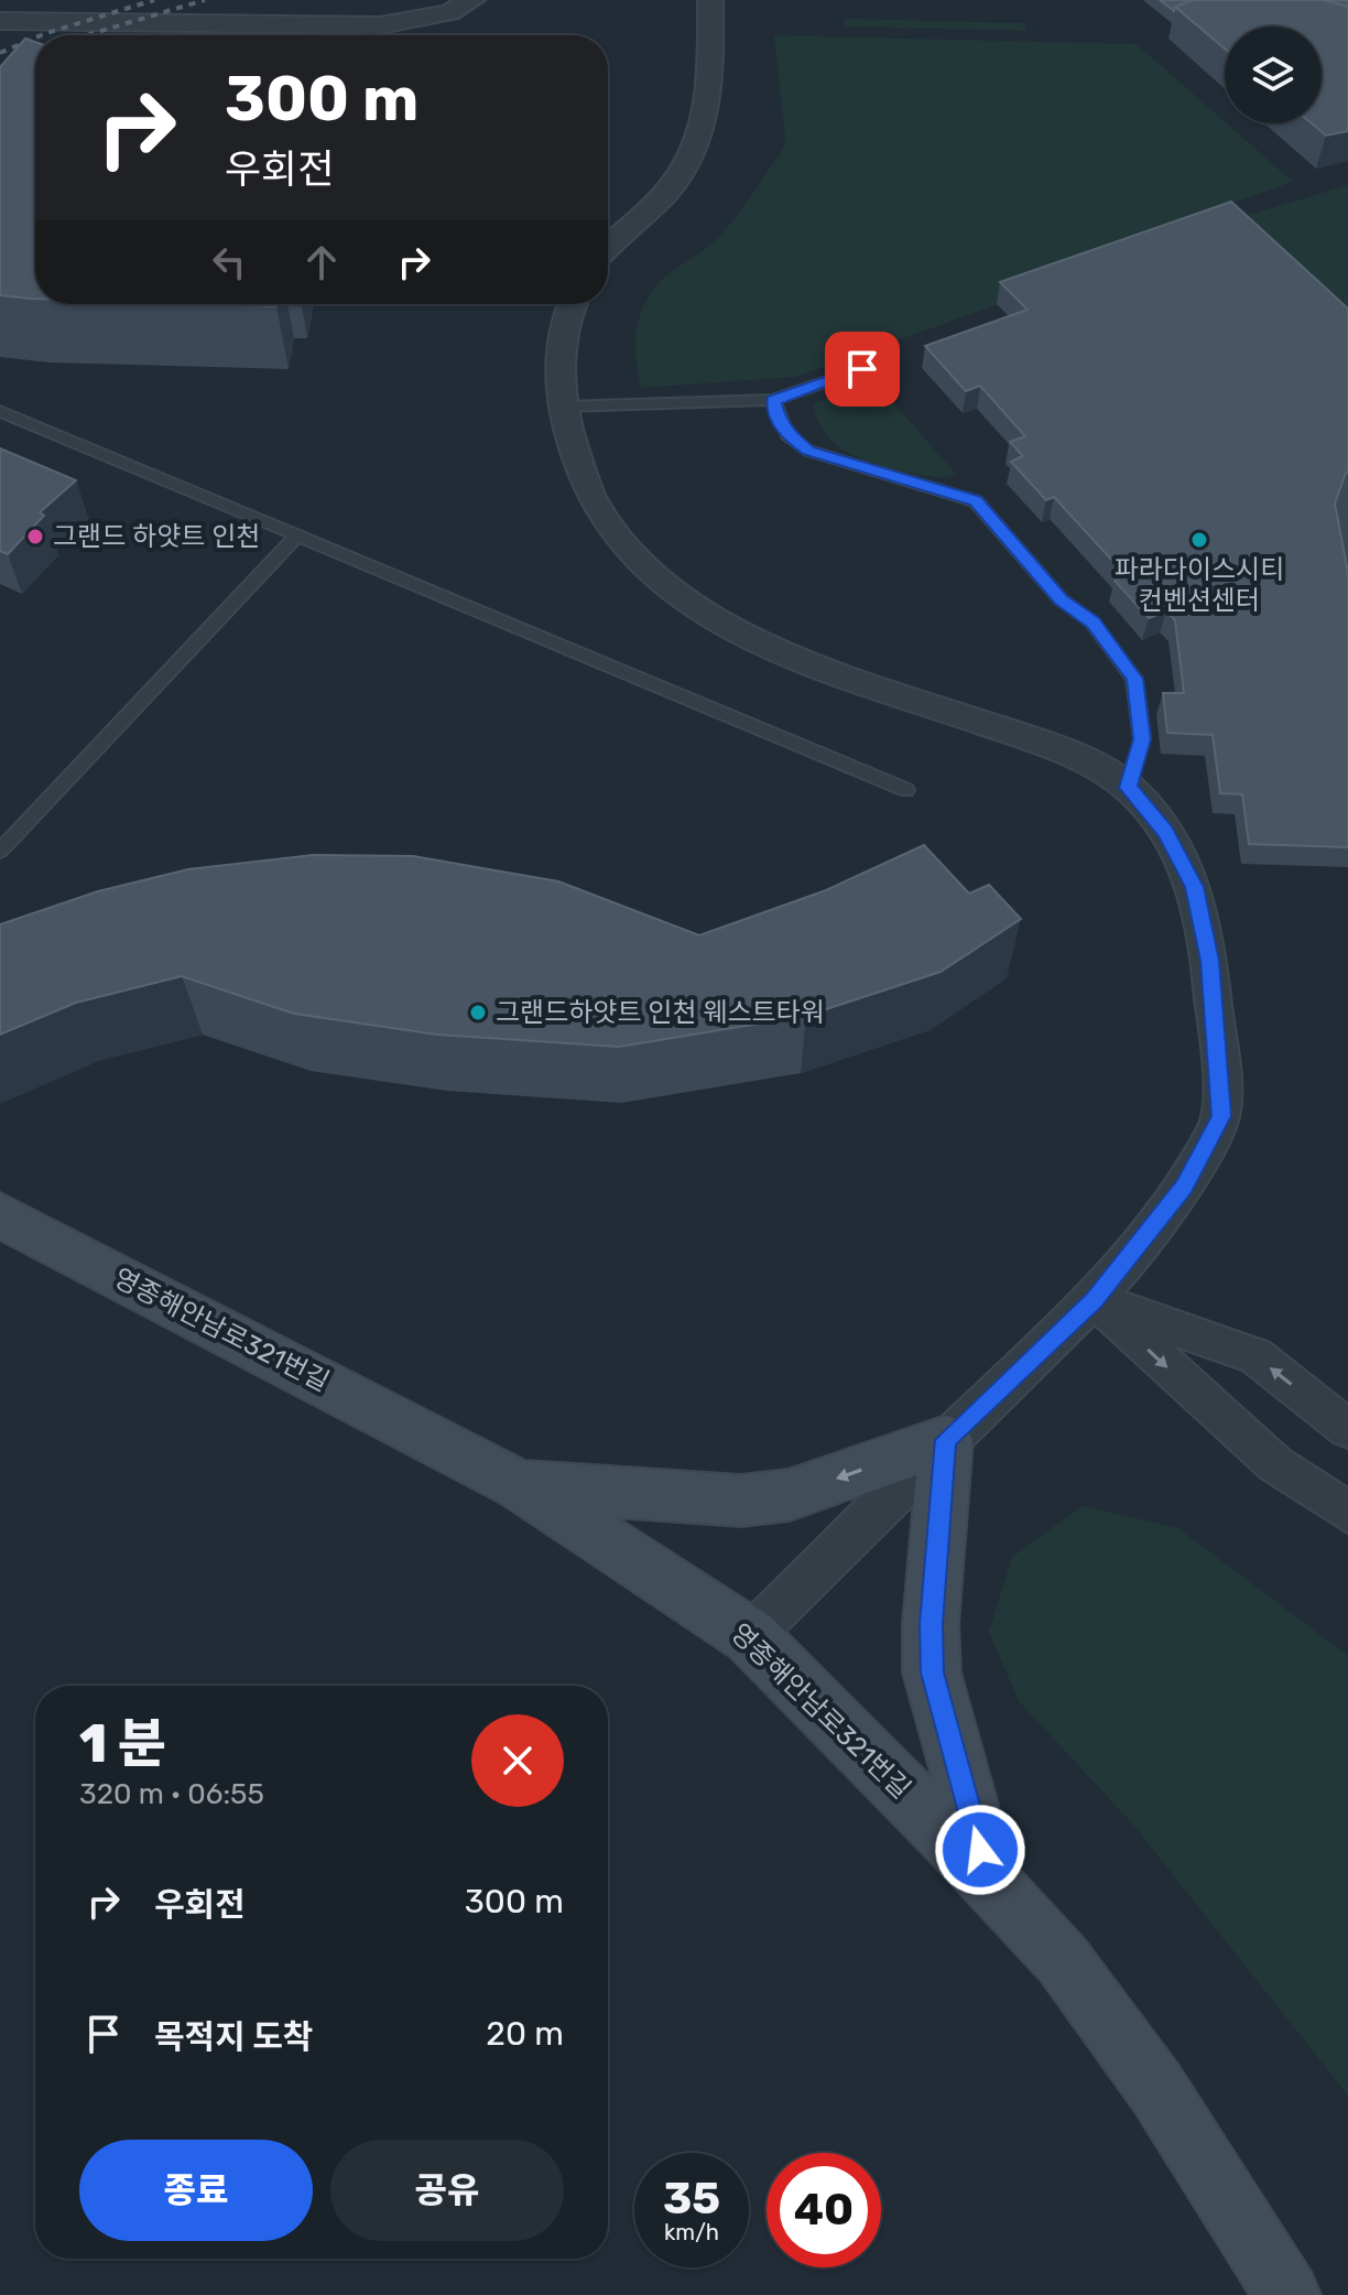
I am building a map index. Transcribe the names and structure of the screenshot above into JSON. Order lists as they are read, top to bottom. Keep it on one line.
{"streets":{"street":["영종해안남로321번길"]},"places":["그랜드 하얏트 인천","파라다이스시티 컨벤션센터","그랜드하얏트 인천 웨스트타워"],"page":{"turn":["300 m","우회전"],"heading":["1 분","320 m · 06:55"],"list":[{"name":"우회전","value":"300 m"},{"name":"목적지 도착","value":"20 m"}],"buttons":["종료","공유"],"speed":"35 km/h","limit":"40"}}
